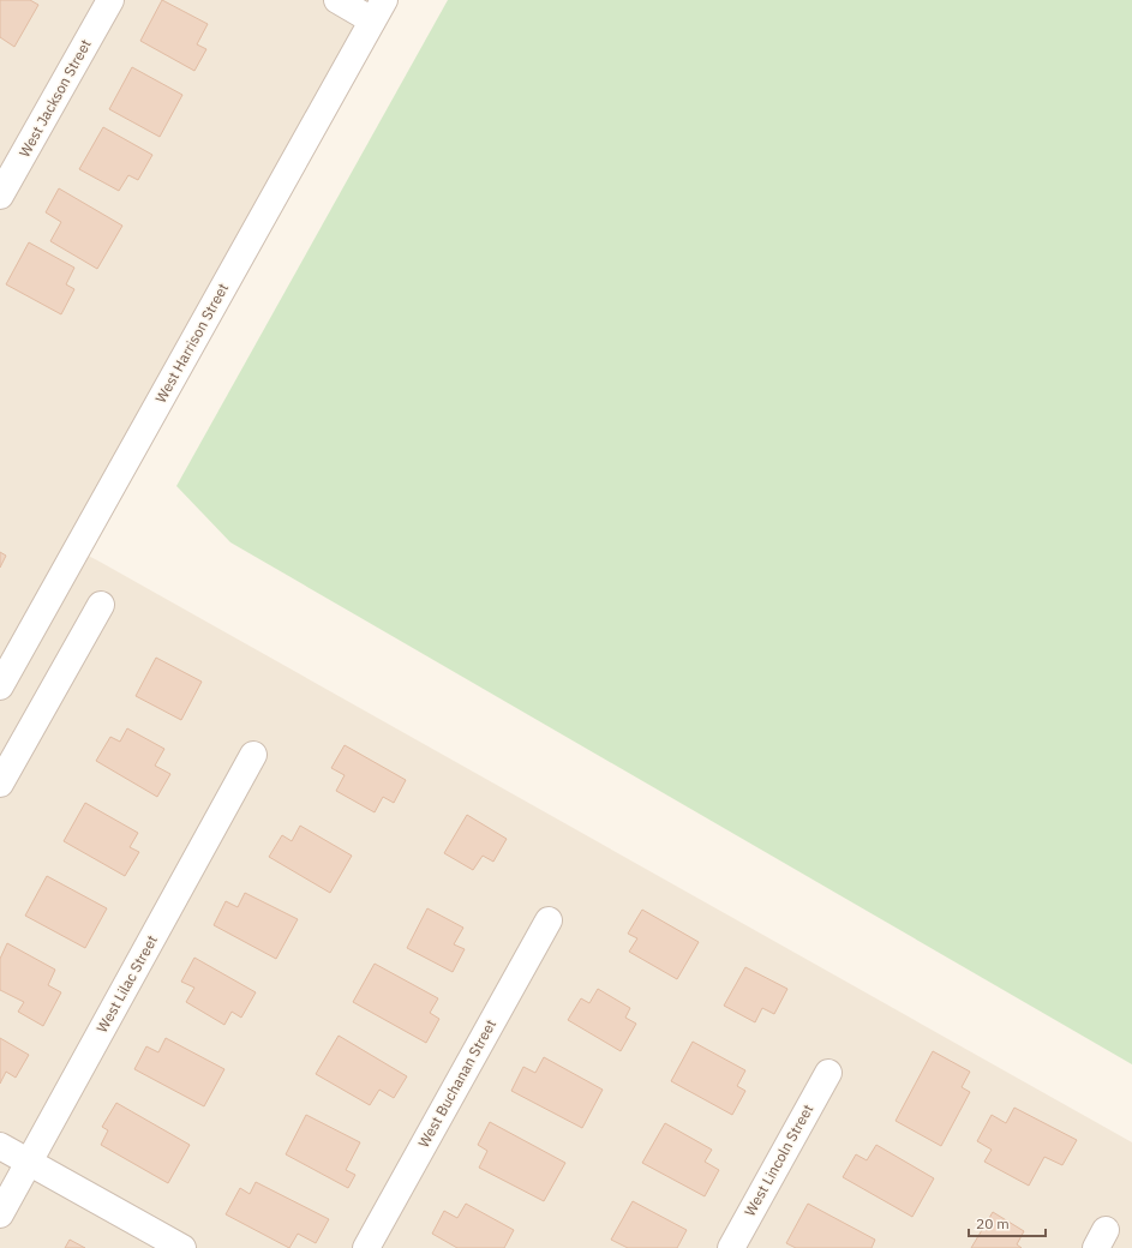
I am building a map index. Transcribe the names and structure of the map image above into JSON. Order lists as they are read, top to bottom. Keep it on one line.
{"streets":{"street":["West Jackson Street","West Harrison Street","West Lilac Street","West Buchanan Street","West Lincoln Street"]},"scale_bar":"20 m"}
